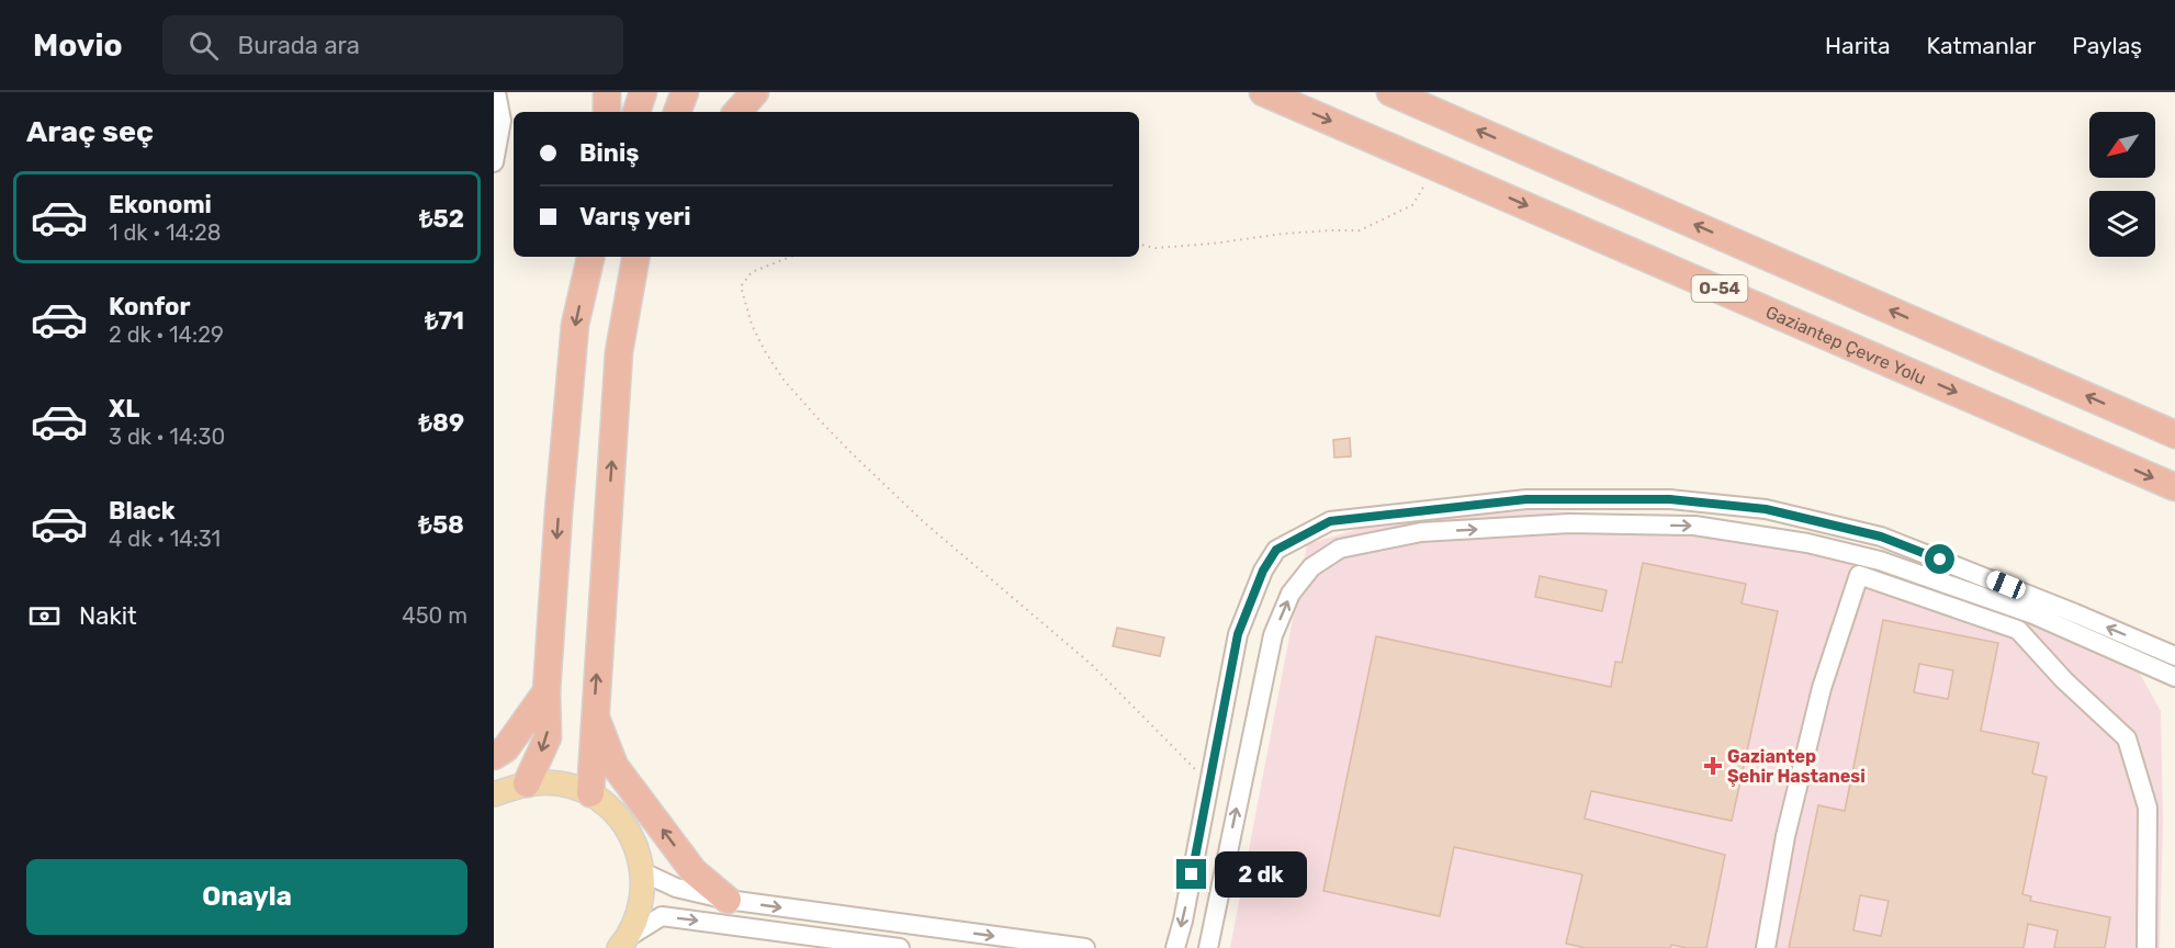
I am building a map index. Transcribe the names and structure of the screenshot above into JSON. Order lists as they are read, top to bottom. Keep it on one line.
{"streets":{"highway":["O-54","Gaziantep Çevre Yolu"]},"places":{"health":["Gaziantep Şehir Hastanesi"]},"north":"bottom left","page":{"header":"Movio","search":"Burada ara","nav":["Harita","Katmanlar","Paylaş"],"heading":"Araç seç","banner":["Biniş","Varış yeri"],"list":[{"name":"Ekonomi","note":"1 dk · 14:28","value":"₺52"},{"name":"Konfor","note":"2 dk · 14:29","value":"₺71"},{"name":"XL","note":"3 dk · 14:30","value":"₺89"},{"name":"Black","note":"4 dk · 14:31","value":"₺58"}],"pay":["Nakit","450 m"],"buttons":"Onayla","bubble":"2 dk"}}
